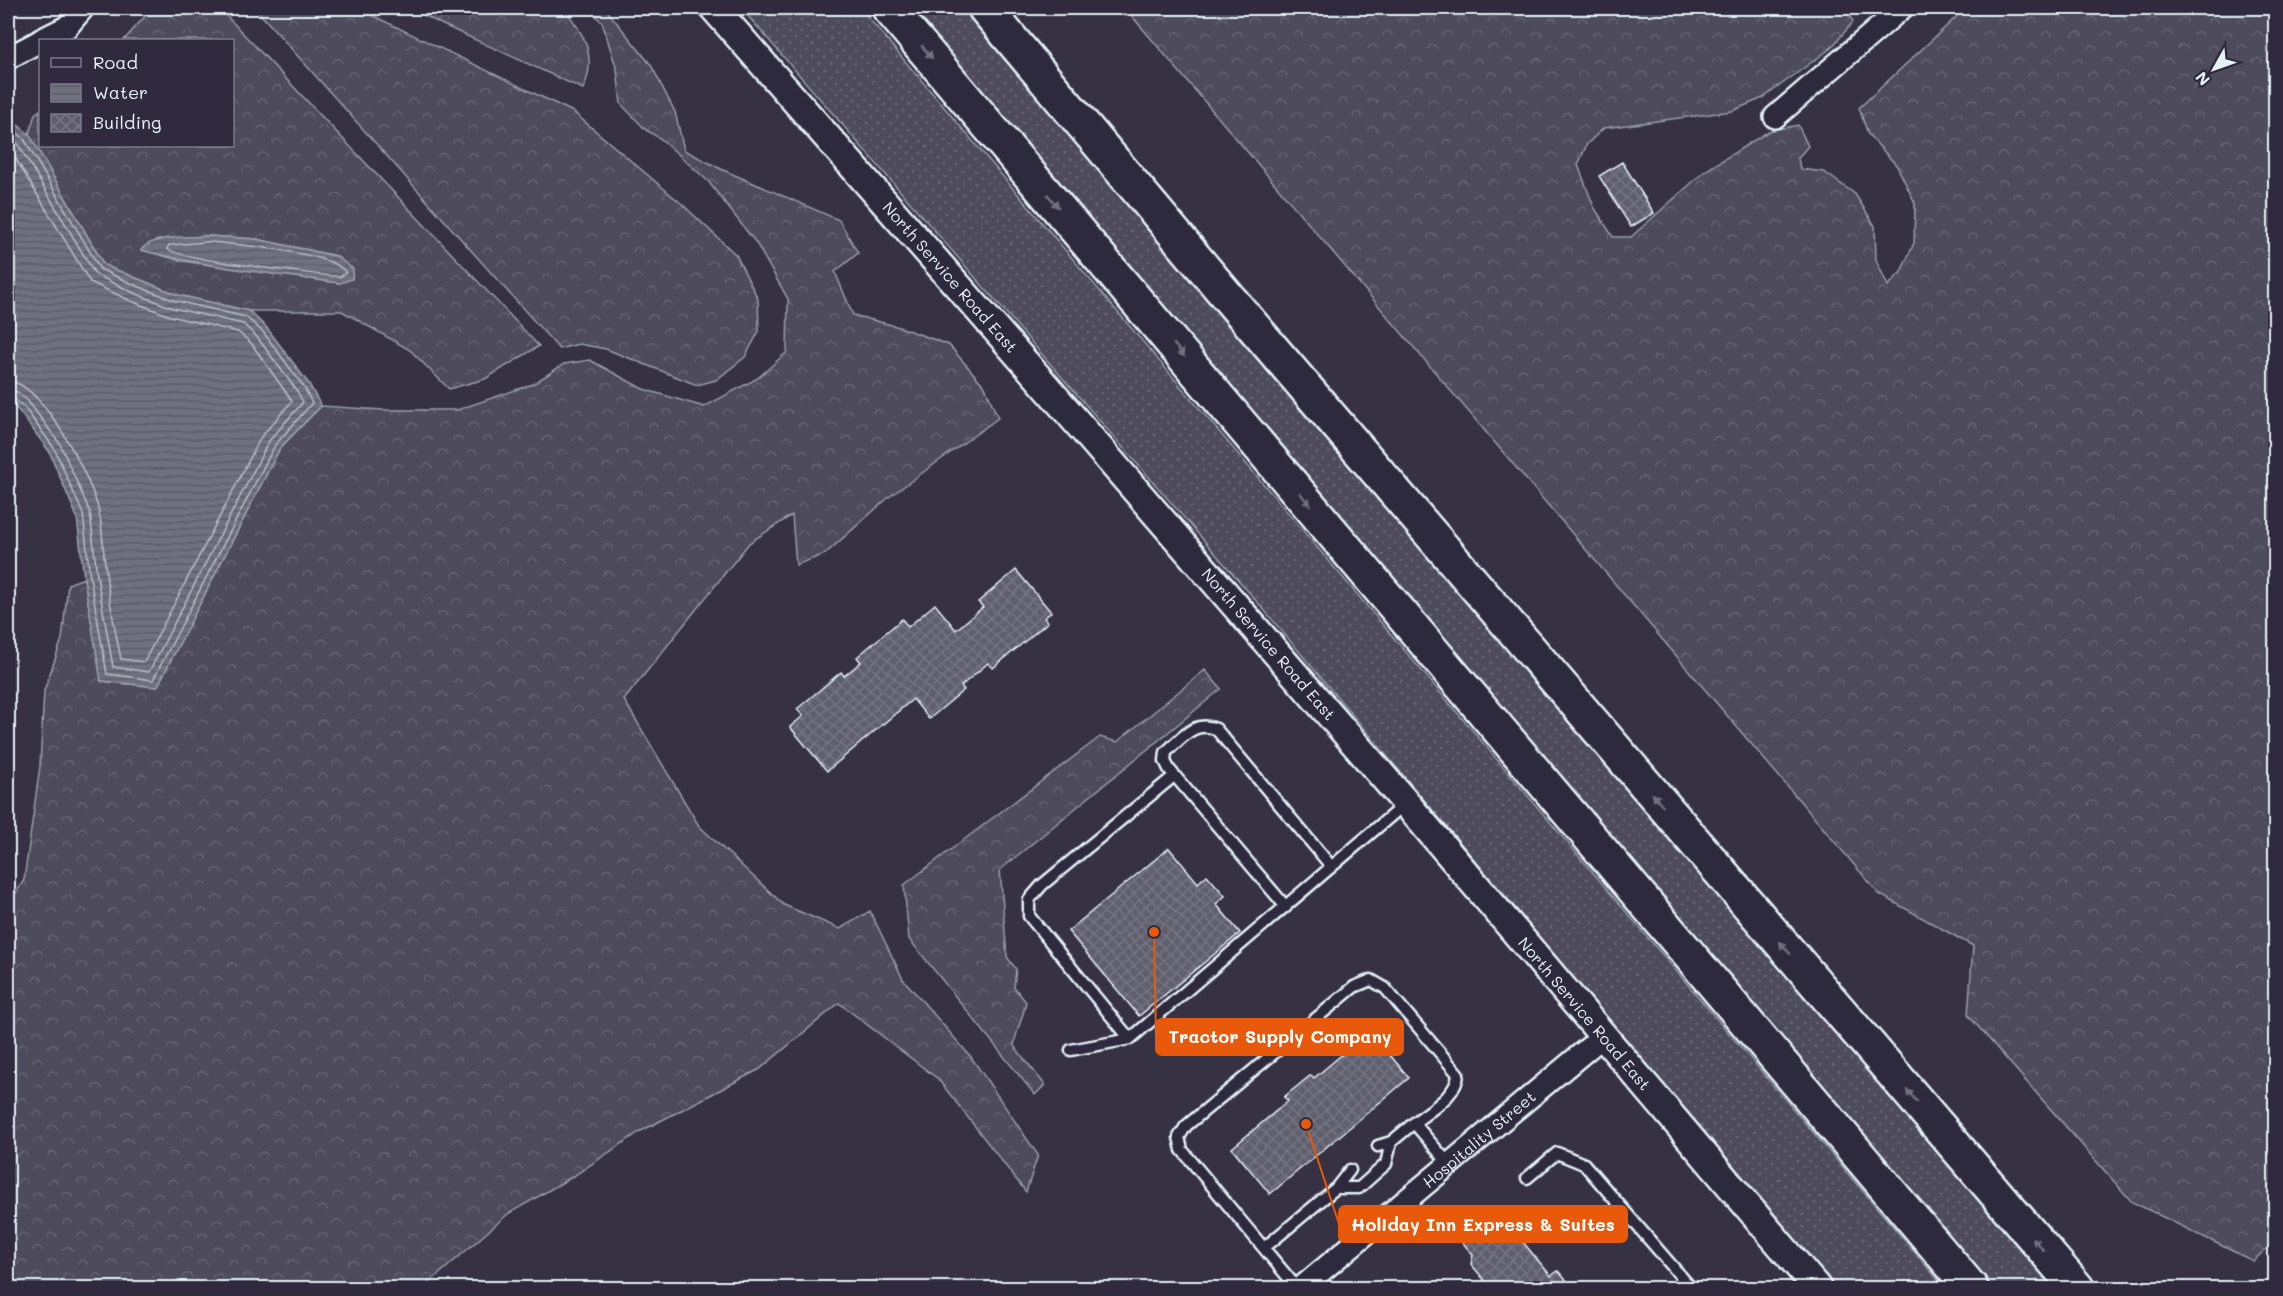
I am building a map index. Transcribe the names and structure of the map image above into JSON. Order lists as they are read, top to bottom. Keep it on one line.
{"streets":{"street":["North Service Road East","Hospitality Street"]},"crossings":[["North Service Road East","Hospitality Street"]],"places":["Tractor Supply Company","Holiday Inn Express & Suites"],"legend":["Road","Water","Building"],"north":"bottom left"}
